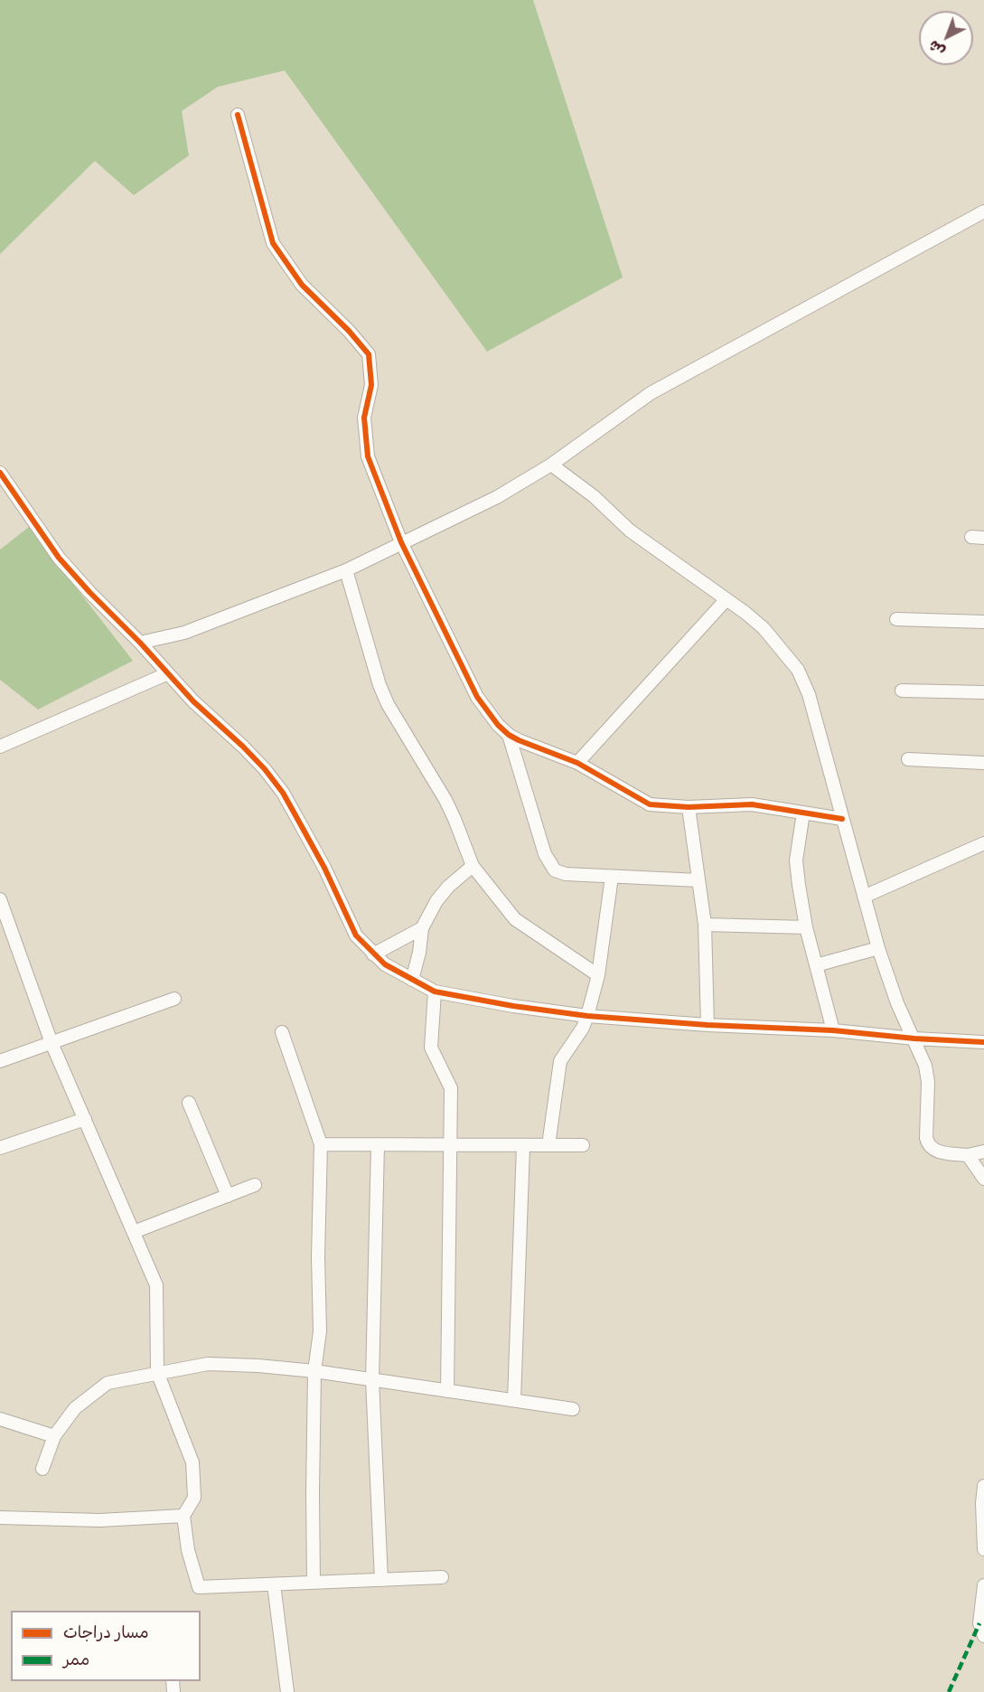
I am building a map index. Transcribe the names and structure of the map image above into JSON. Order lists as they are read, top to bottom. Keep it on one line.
{"legend":["مسار دراجات","ممر"],"north":"bottom left"}
